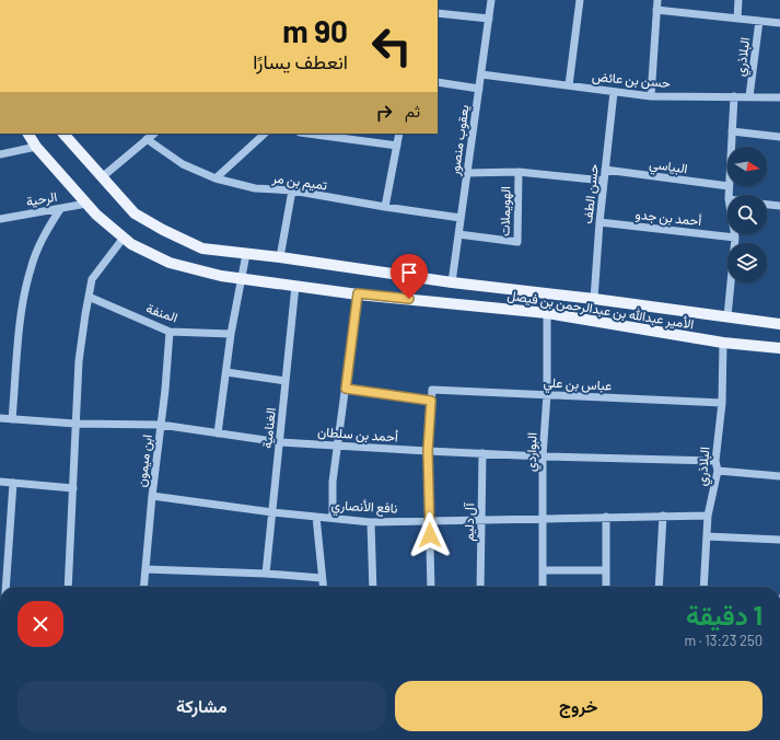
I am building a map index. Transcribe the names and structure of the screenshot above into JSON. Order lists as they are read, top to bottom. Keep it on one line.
{"streets":{"main road":["الأمير عبدالله بن عبدالرحمن بن فيصل"],"street":["البلاذري","حسن بن عائض","يعقوب منصور","البياسي","تميم بن مر","حسن الطف","الرحية","الهويملات","أحمد بن جدو","المنفة","عباس بن علي","الغنامية","أحمد بن سلطان","البواردي","ابن ميمون","نافع الأنصاري","آل دليم"]},"crossings":[["البلاذري","حسن بن عائض"],["البلاذري","الأمير عبدالله بن عبدالرحمن بن فيصل"],["البلاذري","عباس بن علي"],["البلاذري","أحمد بن سلطان"],["البلاذري","نافع الأنصاري"],["حسن بن عائض","يعقوب منصور"],["حسن بن عائض","حسن الطف"],["يعقوب منصور","تميم بن مر"],["يعقوب منصور","الهويملات"],["يعقوب منصور","الأمير عبدالله بن عبدالرحمن بن فيصل"],["البياسي","حسن الطف"],["حسن الطف","أحمد بن جدو"],["حسن الطف","الأمير عبدالله بن عبدالرحمن بن فيصل"],["الرحية","الأمير عبدالله بن عبدالرحمن بن فيصل"],["الأمير عبدالله بن عبدالرحمن بن فيصل","الغنامية"],["الأمير عبدالله بن عبدالرحمن بن فيصل","البواردي"],["المنفة","ابن ميمون"],["عباس بن علي","البواردي"],["الغنامية","أحمد بن سلطان"],["الغنامية","نافع الأنصاري"],["أحمد بن سلطان","البواردي"],["أحمد بن سلطان","ابن ميمون"],["أحمد بن سلطان","آل دليم"],["البواردي","نافع الأنصاري"],["ابن ميمون","نافع الأنصاري"],["نافع الأنصاري","آل دليم"]],"north":"right","page":{"turn":["90 m","انعطف يسارًا"],"then":"ثم","heading":["1 دقيقة","250 m · 13:23"],"buttons":["خروج","مشاركة"]}}
